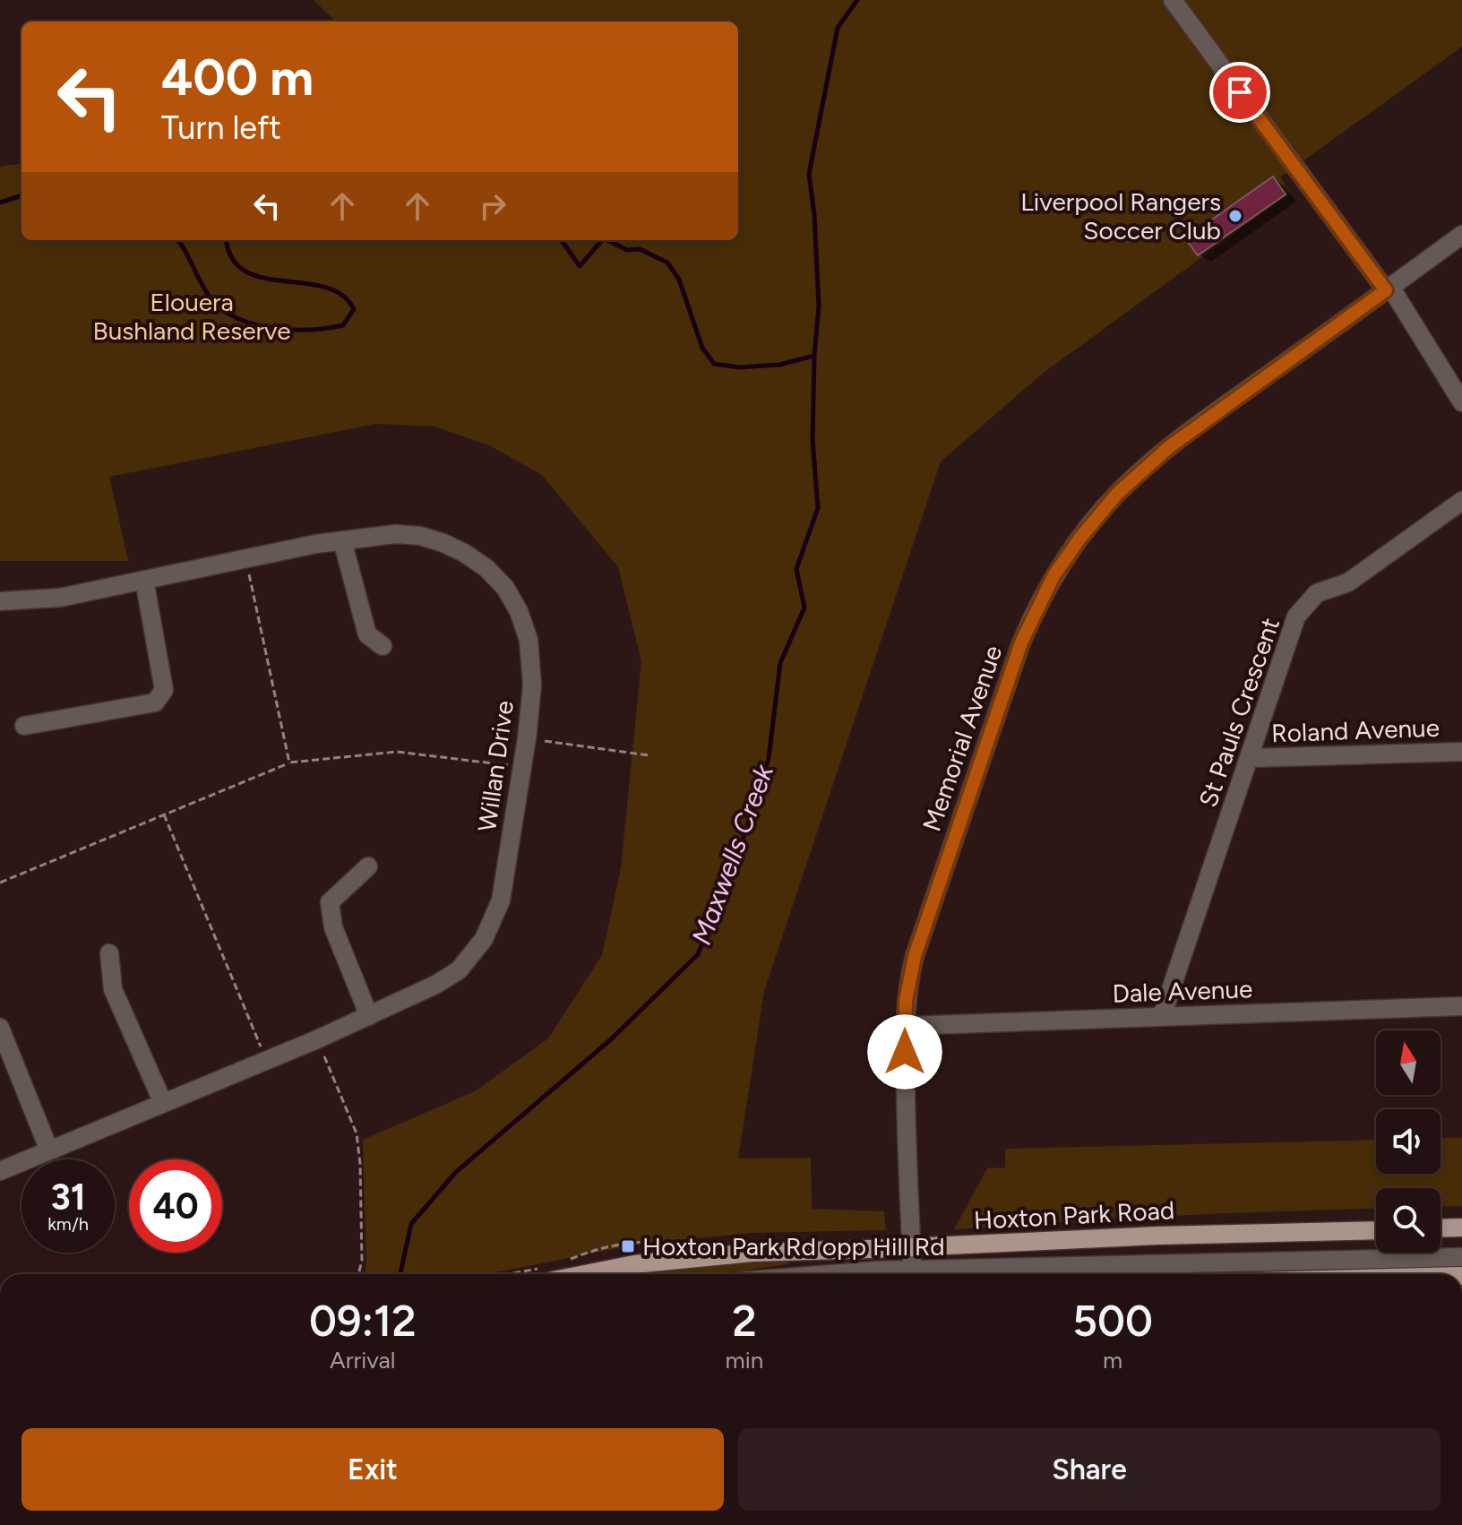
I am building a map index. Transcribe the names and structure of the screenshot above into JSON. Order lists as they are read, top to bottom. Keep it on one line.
{"streets":{"main road":["Hoxton Park Road"],"street":["St Pauls Crescent","Roland Avenue","Memorial Avenue","Willan Drive","Dale Avenue"]},"crossings":[["St Pauls Crescent","Roland Avenue"],["St Pauls Crescent","Dale Avenue"],["Memorial Avenue","Dale Avenue"],["Memorial Avenue","Hoxton Park Road"]],"water":["Maxwells Creek"],"parks":["Elouera Bushland Reserve"],"places":{"other":["Liverpool Rangers Soccer Club"],"transit":["Hoxton Park Rd opp Hill Rd"]},"north":"top","page":{"turn":["400 m","Turn left"],"speed":"31 km/h","limit":"40","eta":["09:12","Arrival","2","min","500","m"],"buttons":["Exit","Share"]}}
